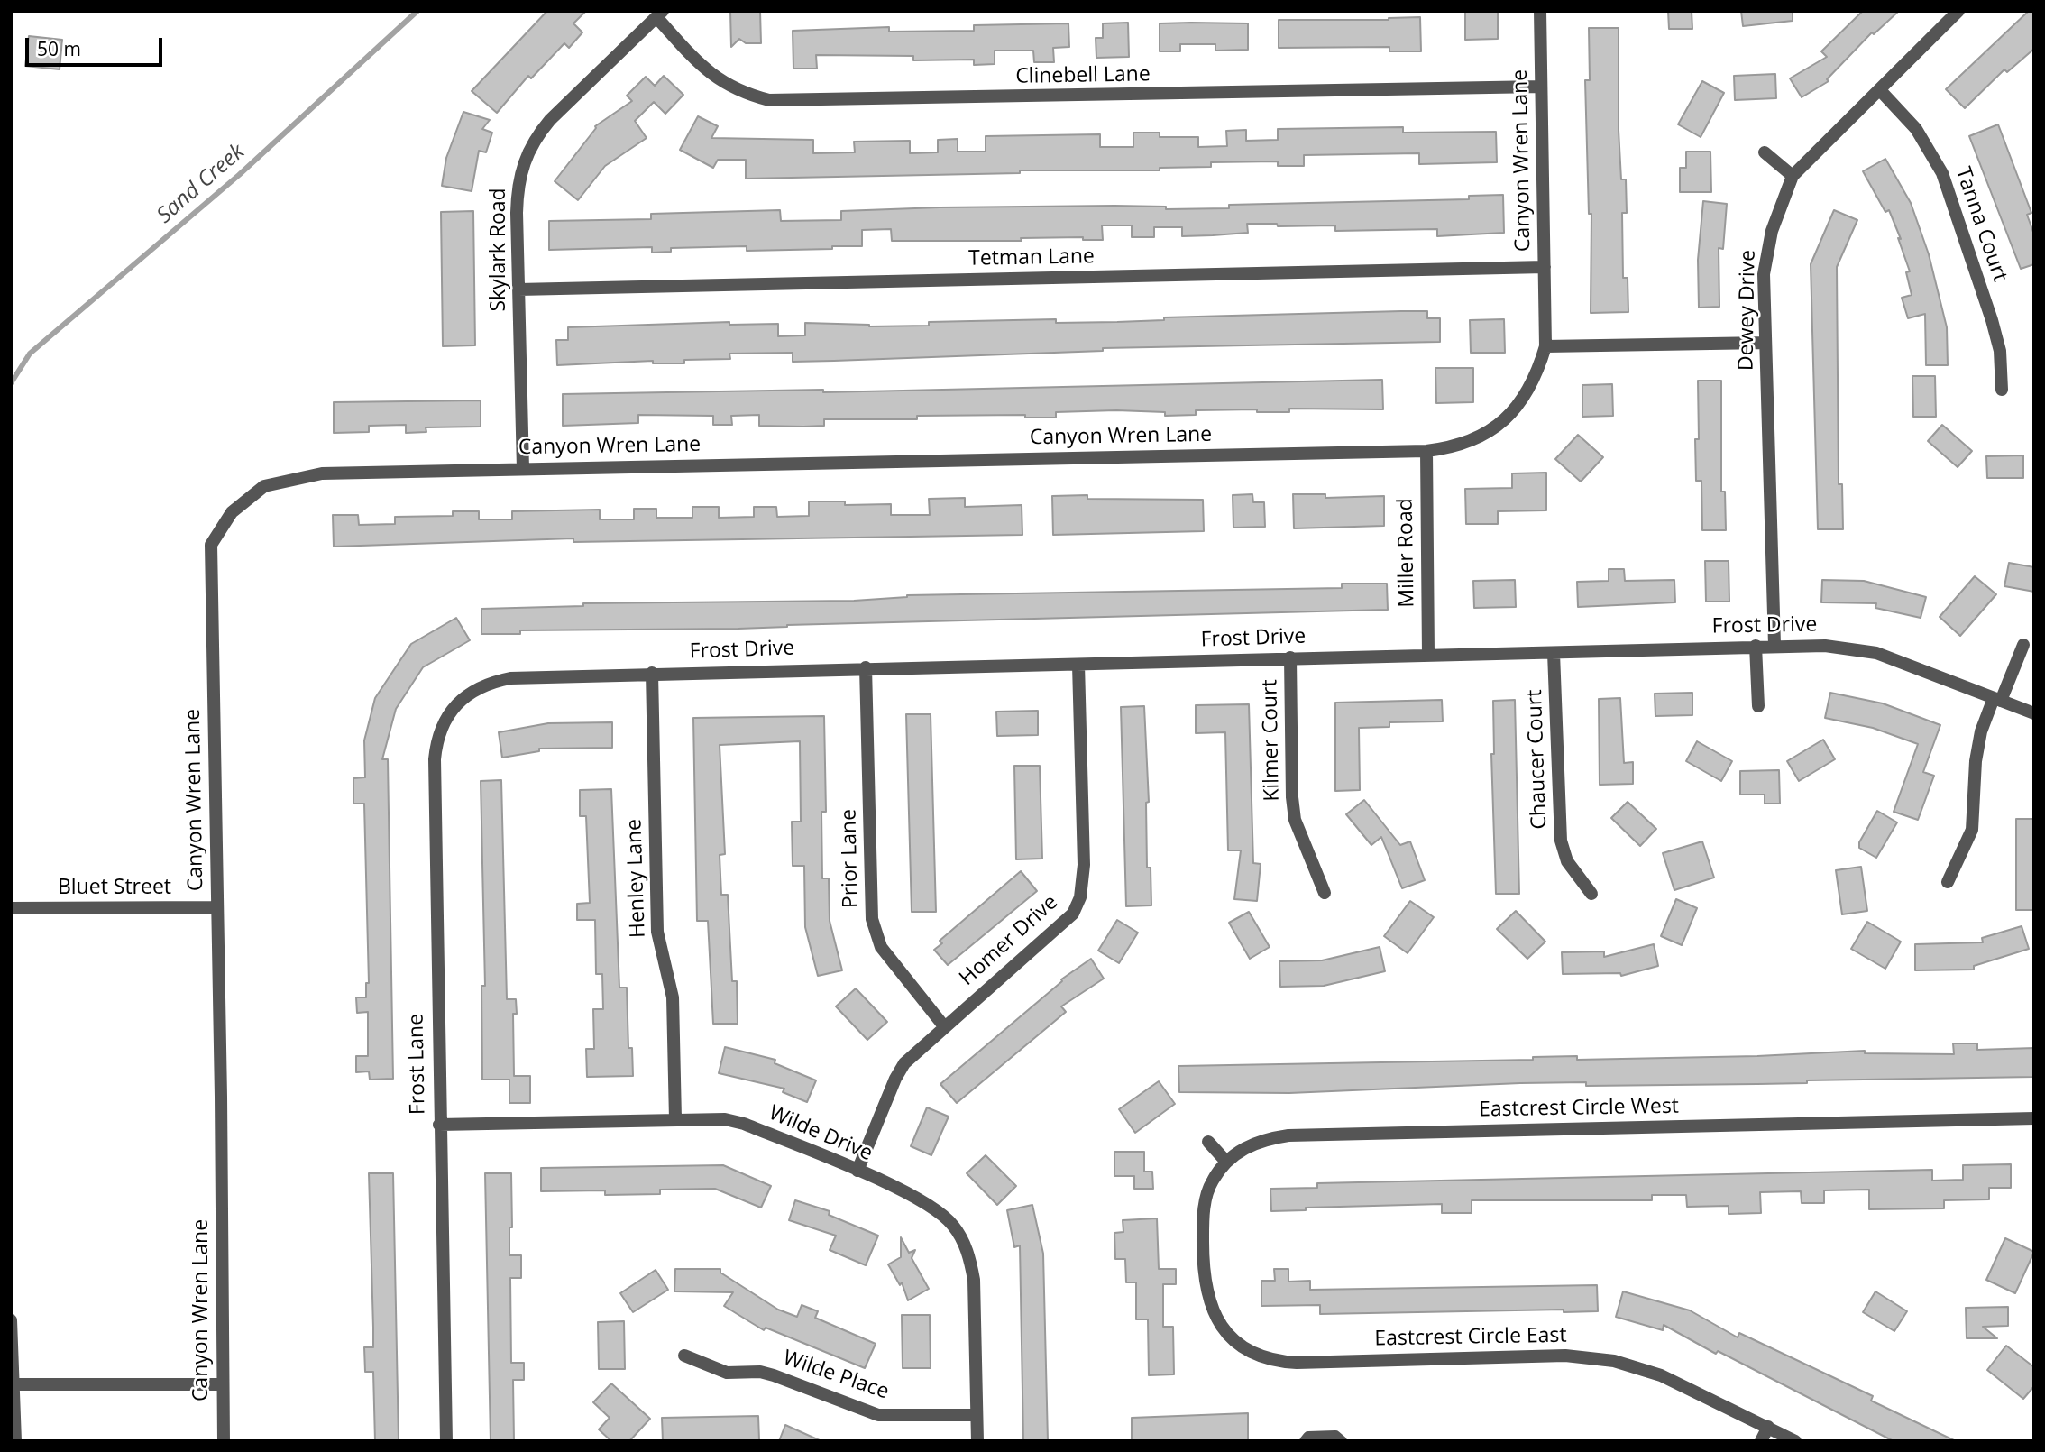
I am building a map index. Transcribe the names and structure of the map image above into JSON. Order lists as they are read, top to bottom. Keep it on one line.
{"streets":{"street":["Clinebell Lane","Canyon Wren Lane","Tanna Court","Skylark Road","Tetman Lane","Dewey Drive","Miller Road","Frost Drive","Kilmer Court","Chaucer Court","Prior Lane","Henley Lane","Bluet Street","Homer Drive","Frost Lane","Eastcrest Circle West","Wilde Drive","Eastcrest Circle East","Wilde Place"]},"crossings":[["Clinebell Lane","Canyon Wren Lane"],["Clinebell Lane","Skylark Road"],["Canyon Wren Lane","Skylark Road"],["Canyon Wren Lane","Tetman Lane"],["Canyon Wren Lane","Miller Road"],["Canyon Wren Lane","Bluet Street"],["Tanna Court","Dewey Drive"],["Skylark Road","Tetman Lane"],["Dewey Drive","Frost Drive"],["Miller Road","Frost Drive"],["Frost Drive","Kilmer Court"],["Frost Drive","Chaucer Court"],["Frost Drive","Prior Lane"],["Frost Drive","Henley Lane"],["Frost Drive","Homer Drive"],["Frost Drive","Frost Lane"],["Prior Lane","Homer Drive"],["Henley Lane","Wilde Drive"],["Homer Drive","Wilde Drive"],["Frost Lane","Wilde Drive"],["Eastcrest Circle West","Eastcrest Circle East"],["Wilde Drive","Wilde Place"]],"water":["Sand Creek"],"scale_bar":"50 m"}
